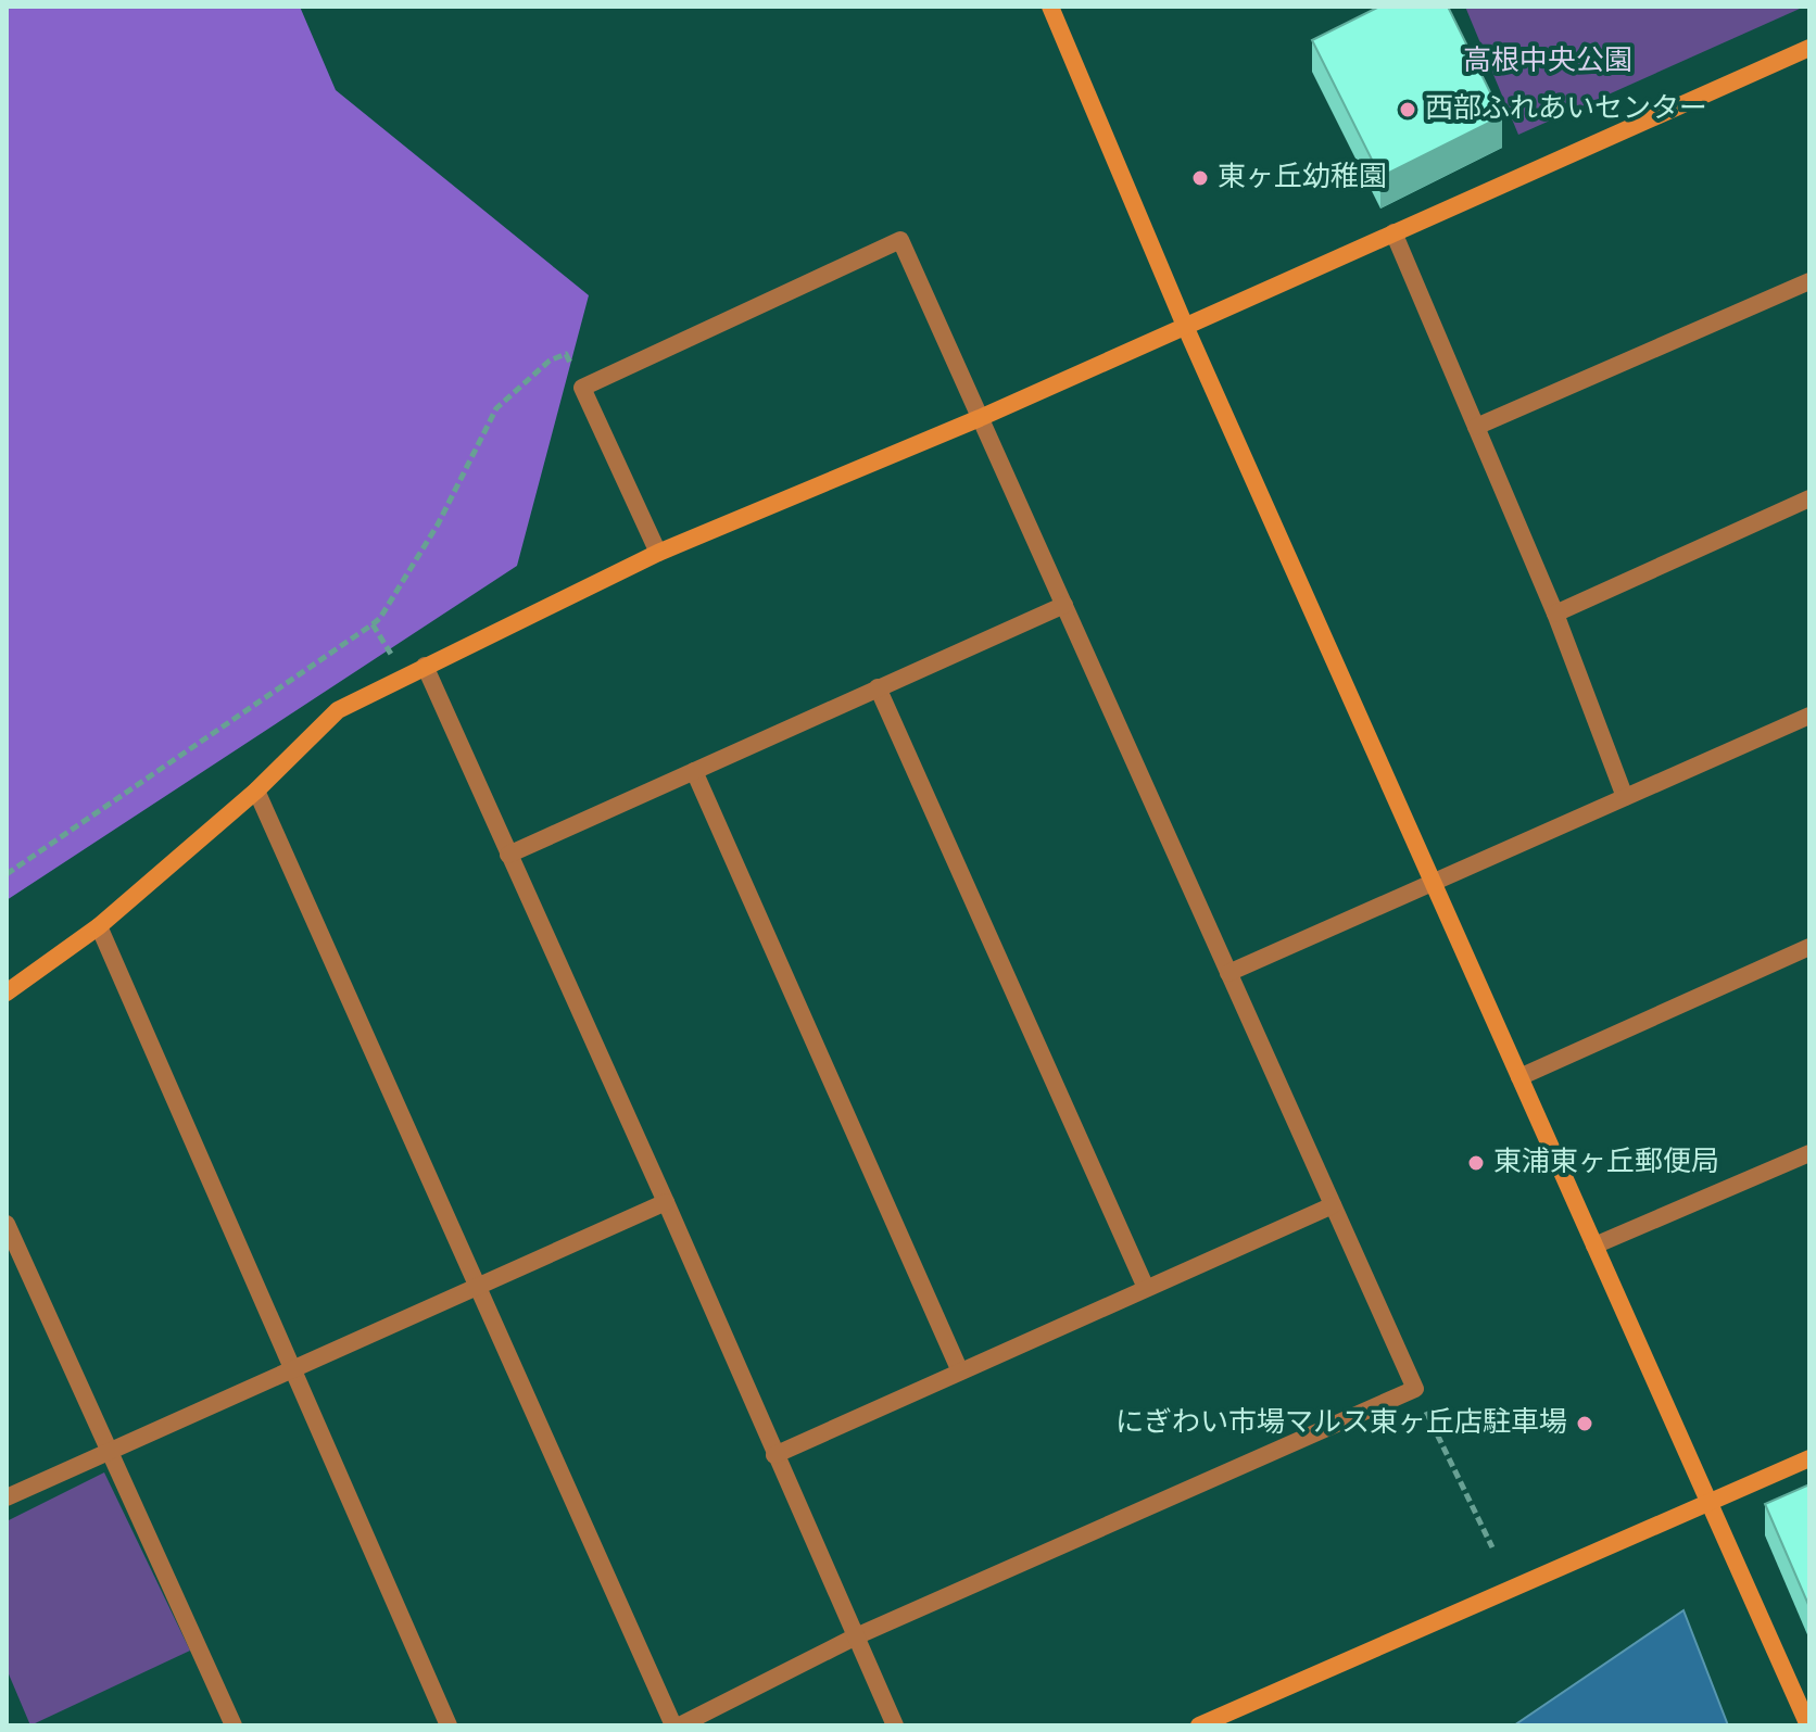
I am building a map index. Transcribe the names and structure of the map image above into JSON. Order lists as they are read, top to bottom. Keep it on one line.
{"parks":["高根中央公園"],"places":["西部ふれあいセンター","東ヶ丘幼稚園","東浦東ヶ丘郵便局","にぎわい市場マルス東ヶ丘店駐車場"]}
